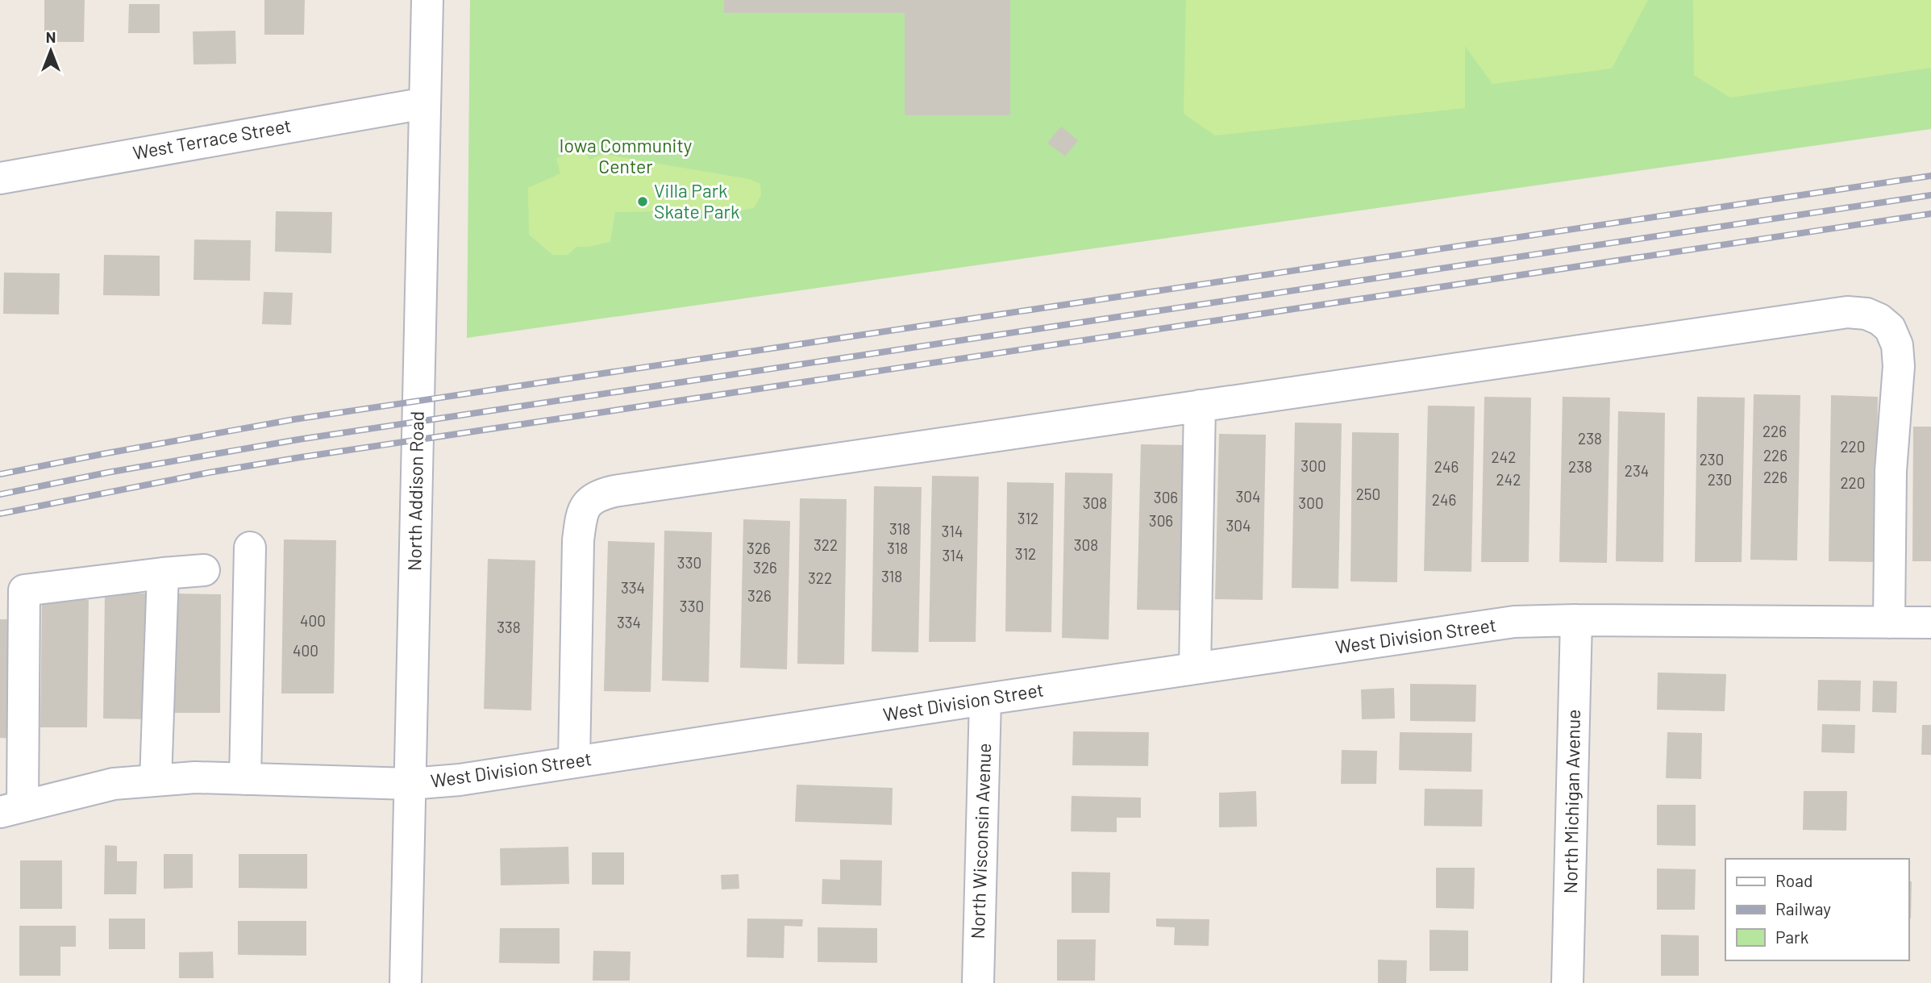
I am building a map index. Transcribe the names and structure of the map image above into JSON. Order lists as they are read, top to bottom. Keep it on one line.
{"streets":{"street":["West Terrace Street","North Addison Road","West Division Street","North Michigan Avenue","North Wisconsin Avenue"]},"crossings":[["West Terrace Street","North Addison Road"],["North Addison Road","West Division Street"],["West Division Street","North Michigan Avenue"],["West Division Street","North Wisconsin Avenue"]],"parks":["Iowa Community Center"],"places":["Villa Park Skate Park"],"house_numbers":["226","238","220","226","242","230","300","246","238","234","226","242","230","220","250","304","306","246","308","300","312","306","304","318","314","322","308","326","318","312","314","330","326","318","322","334","326","330","400","334","338","400"],"legend":["Road","Railway","Park"],"north":"top"}
